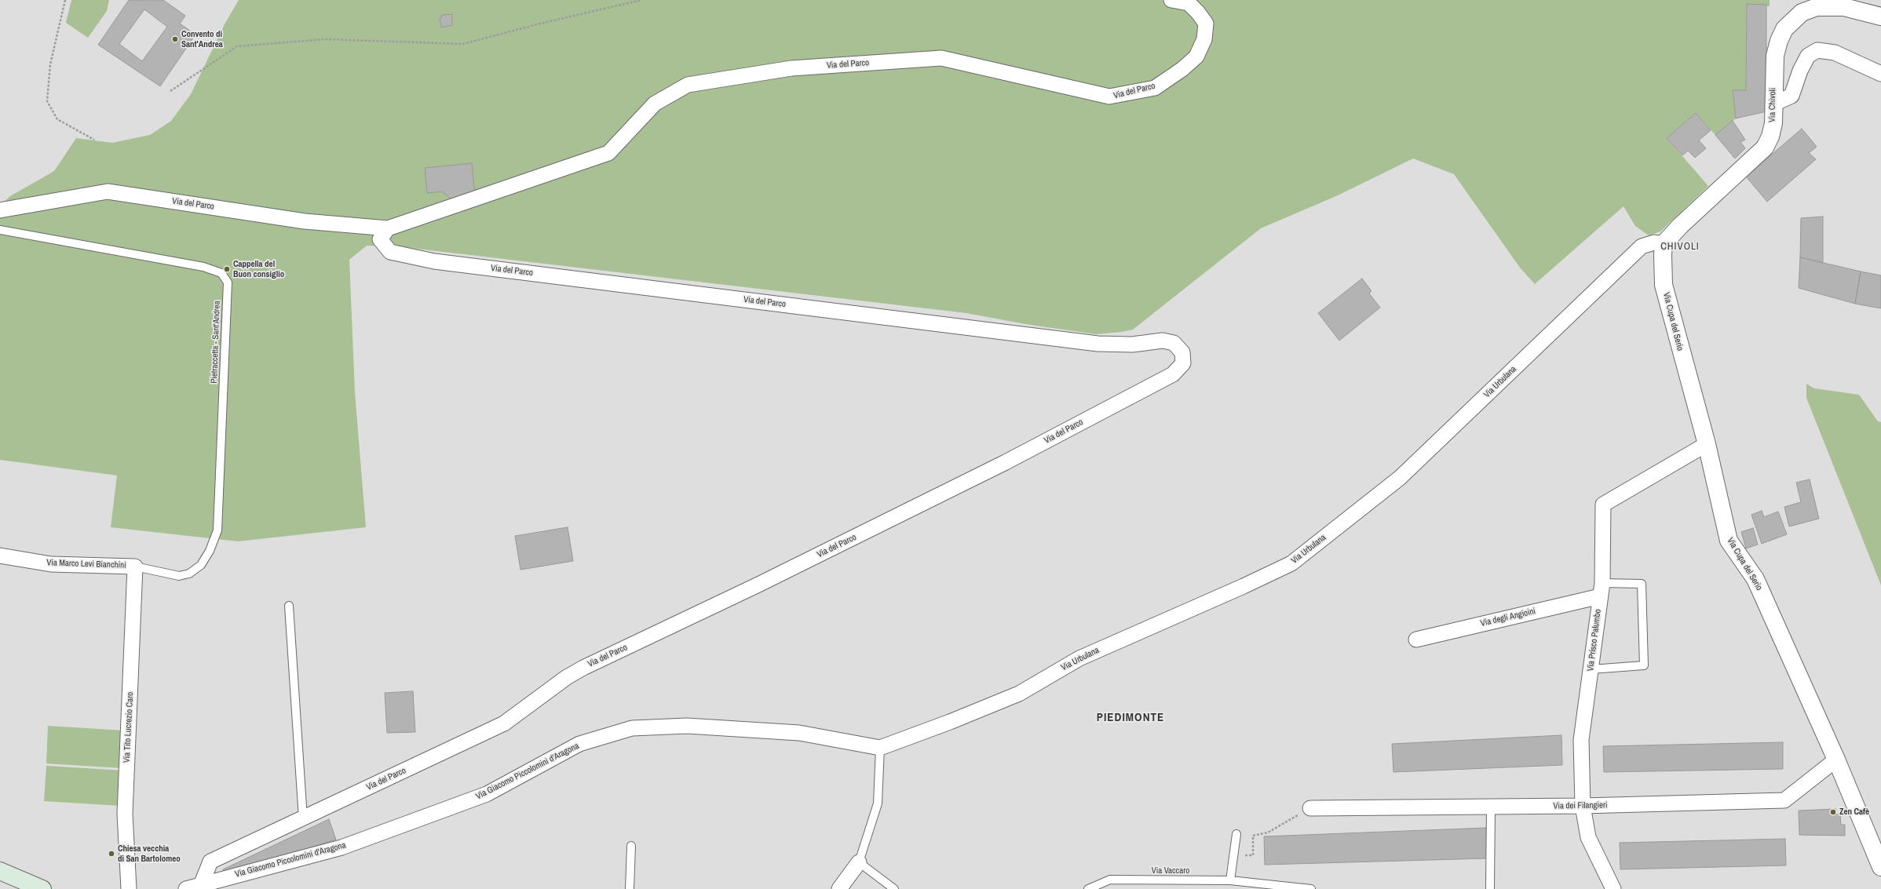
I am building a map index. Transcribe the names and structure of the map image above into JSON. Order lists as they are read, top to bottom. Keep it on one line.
{"streets":{"street":["Via del Parco","Via Chivoli","Via Cupa del Serio","Via Urbulana","Via Marco Levi Bianchini","Via degli Angioini","Via Prisco Palumbo","Via Tito Lucrezio Caro","Via Giacomo Piccolomini d'Aragona","Via dei Filangieri"],"lane":["Pietraccetta - Sant'Andrea","Via Vaccaro"]},"crossings":[["Via del Parco","Via Giacomo Piccolomini d'Aragona"],["Via Chivoli","Via Cupa del Serio"],["Via Chivoli","Via Urbulana"],["Via Cupa del Serio","Via Urbulana"],["Via Cupa del Serio","Via Prisco Palumbo"],["Via Cupa del Serio","Via dei Filangieri"],["Pietraccetta - Sant'Andrea","Via Marco Levi Bianchini"],["Pietraccetta - Sant'Andrea","Via Tito Lucrezio Caro"],["Via Urbulana","Via Giacomo Piccolomini d'Aragona"],["Via Marco Levi Bianchini","Via Tito Lucrezio Caro"],["Via degli Angioini","Via Prisco Palumbo"],["Via Prisco Palumbo","Via dei Filangieri"]],"districts":["CHIVOLI","PIEDIMONTE"],"places":["Convento di Sant'Andrea","Cappella del Buon consiglio","Zen Cafè","Chiesa vecchia di San Bartolomeo"]}
